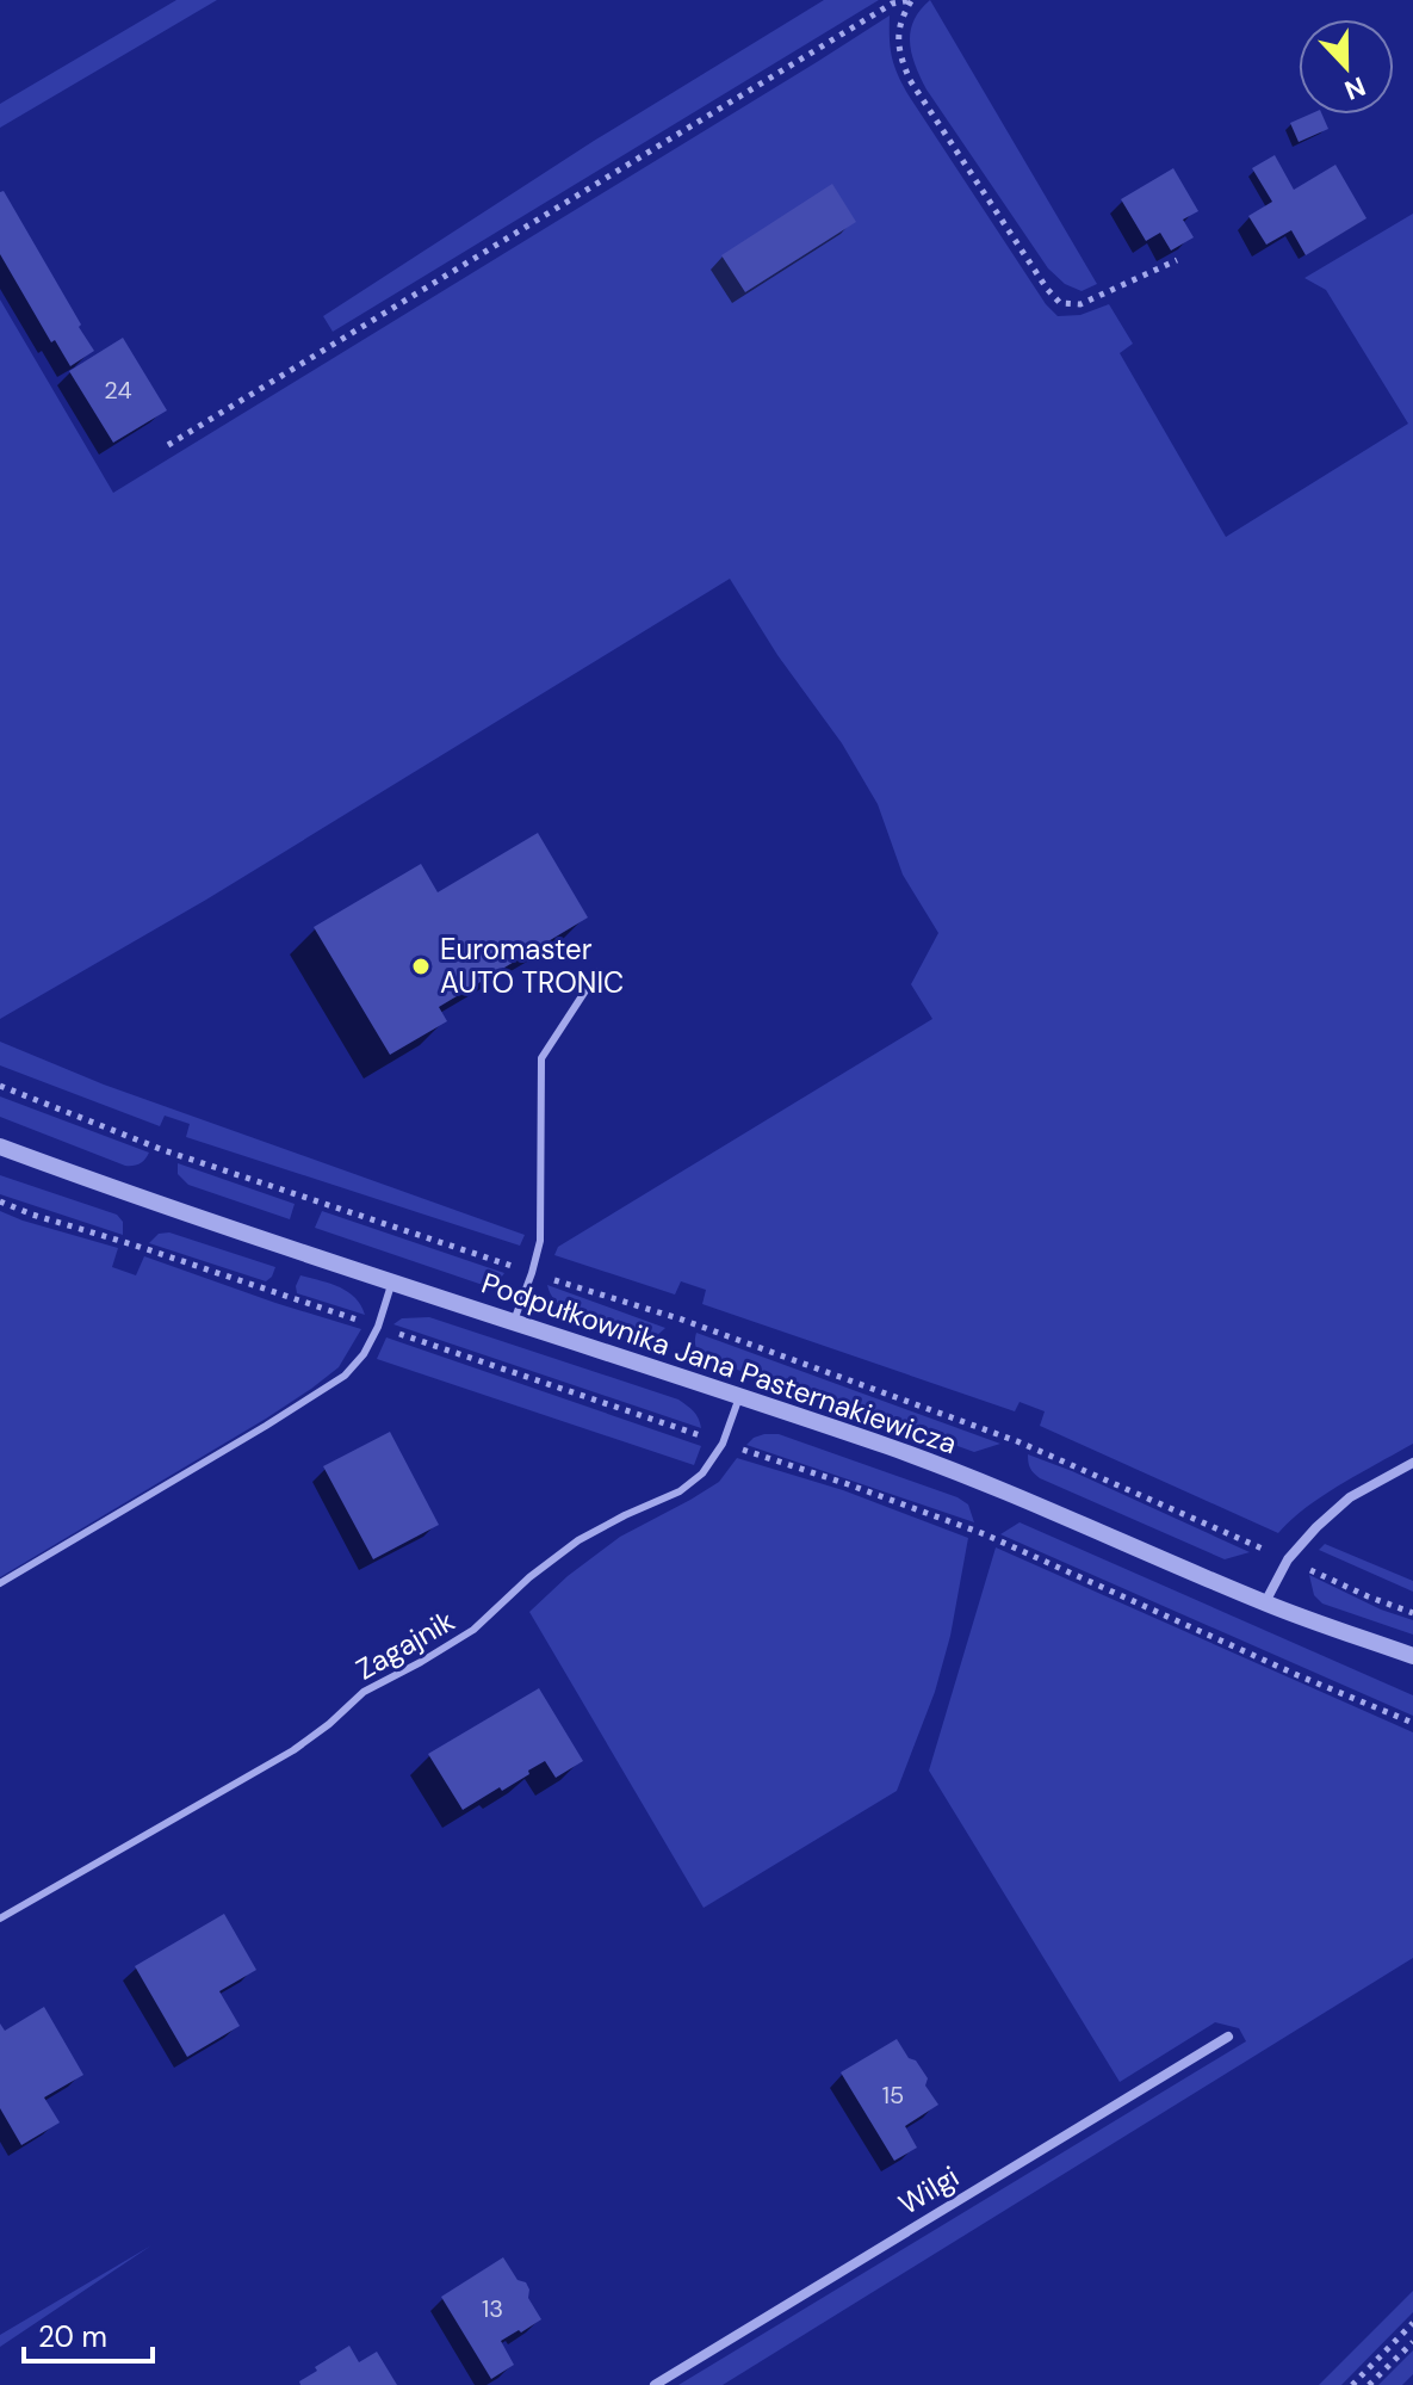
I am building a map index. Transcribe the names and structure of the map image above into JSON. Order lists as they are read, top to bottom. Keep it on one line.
{"streets":{"street":["Podpułkownika Jana Pasternakiewicza","Wilgi"],"lane":["Zagajnik"]},"crossings":[["Podpułkownika Jana Pasternakiewicza","Zagajnik"]],"places":["Euromaster AUTO TRONIC"],"house_numbers":["24","15","13"],"scale_bar":"20 m","north":"bottom"}
